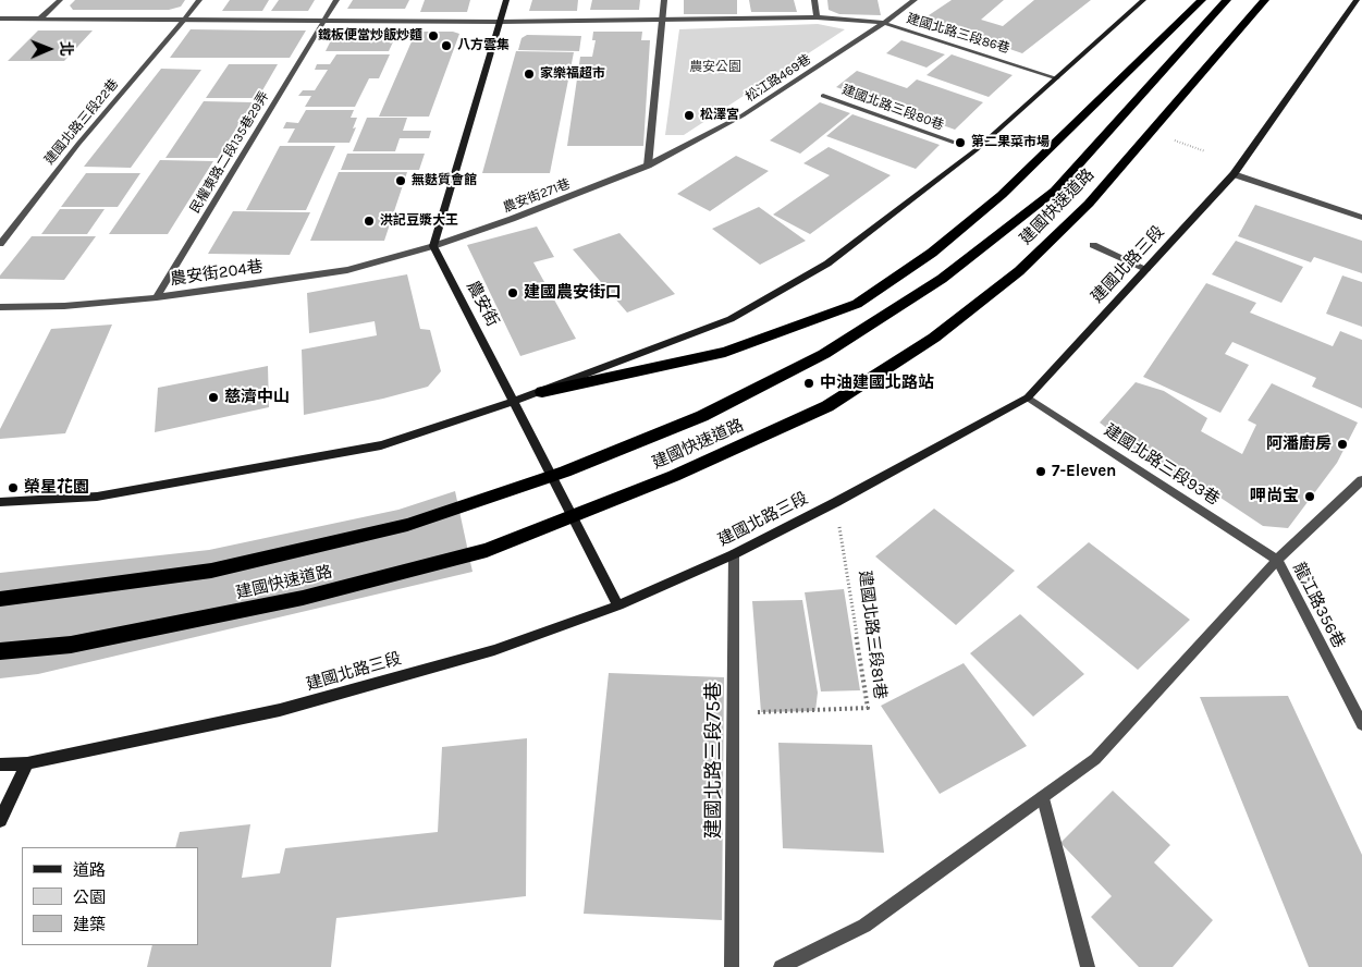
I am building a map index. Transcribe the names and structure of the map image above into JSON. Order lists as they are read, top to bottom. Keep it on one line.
{"streets":{"highway":["建國快速道路"],"street":["建國北路三段86巷","松江路469巷","建國北路三段80巷","建國北路三段22巷","民權東路二段135巷29弄","農安街271巷","建國北路三段","農安街204巷","農安街","建國北路三段93巷","龍江路356巷","建國北路三段75巷"],"path":["建國北路三段81巷"]},"crossings":[["建國北路三段86巷","松江路469巷"],["建國北路三段86巷","建國北路三段22巷"],["建國北路三段86巷","民權東路二段135巷29弄"],["松江路469巷","農安街271巷"],["民權東路二段135巷29弄","農安街204巷"],["農安街271巷","農安街204巷"],["農安街271巷","農安街"],["建國北路三段","農安街"],["建國北路三段","建國北路三段93巷"],["建國北路三段","建國北路三段81巷"],["建國北路三段","建國北路三段75巷"],["農安街204巷","農安街"],["建國北路三段93巷","龍江路356巷"],["建國北路三段81巷","建國北路三段75巷"]],"parks":["農安公園"],"places":["鐵板便當炒飯炒麵","八方雲集","家樂福超市","松澤宮","第二果菜市場","無麩質會館","洪記豆漿大王","建國農安街口","中油建國北路站","慈濟中山","阿潘廚房","7-Eleven","榮星花園","呷尚宝"],"legend":["道路","公園","建築"],"north":"right"}
